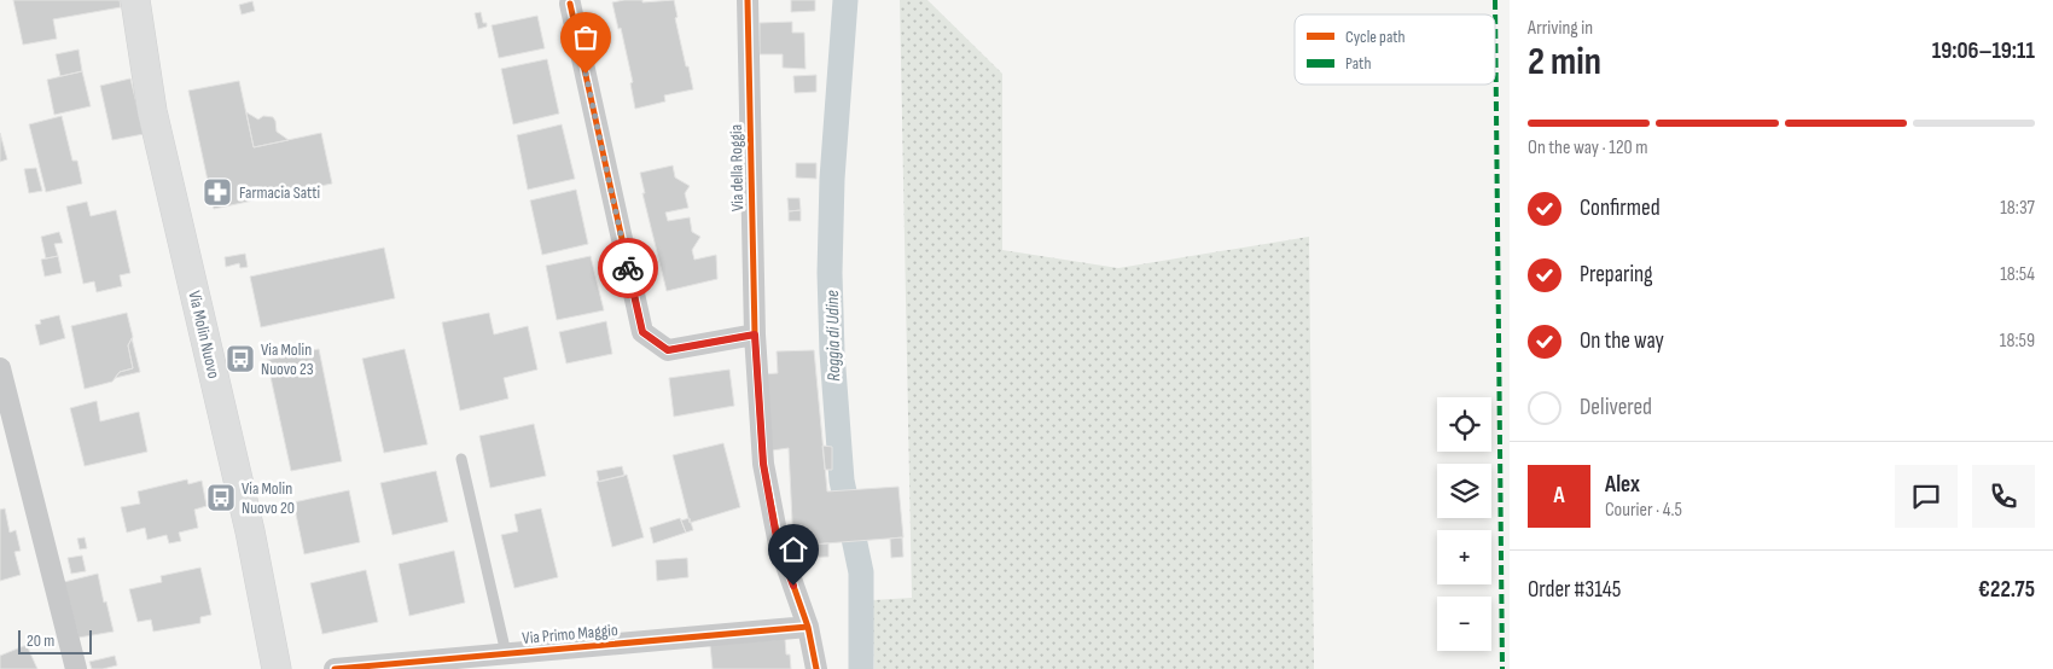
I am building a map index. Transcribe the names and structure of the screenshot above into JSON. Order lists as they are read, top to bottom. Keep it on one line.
{"streets":{"main road":["Via Molin Nuovo"],"street":["Via della Roggia","Via Primo Maggio"]},"crossings":[["Via della Roggia","Via Primo Maggio"]],"water":["Roggia di Udine"],"places":{"pharmacy":["Farmacia Satti"],"bus stop":["Via Molin Nuovo 23","Via Molin Nuovo 20"]},"legend":["Cycle path","Path"],"scale_bar":"20 m","page":{"heading":["2 min","Arriving in","19:06–19:11"],"panel":["Alex","Courier · 4.5","Order #3145","€22.75"],"bar":"On the way · 120 m","list":[["Confirmed","18:37"],["Preparing","18:54"],["On the way","18:59"],"Delivered"],"map_buttons":["+","−"],"round":"A","scale":"20 m"}}
